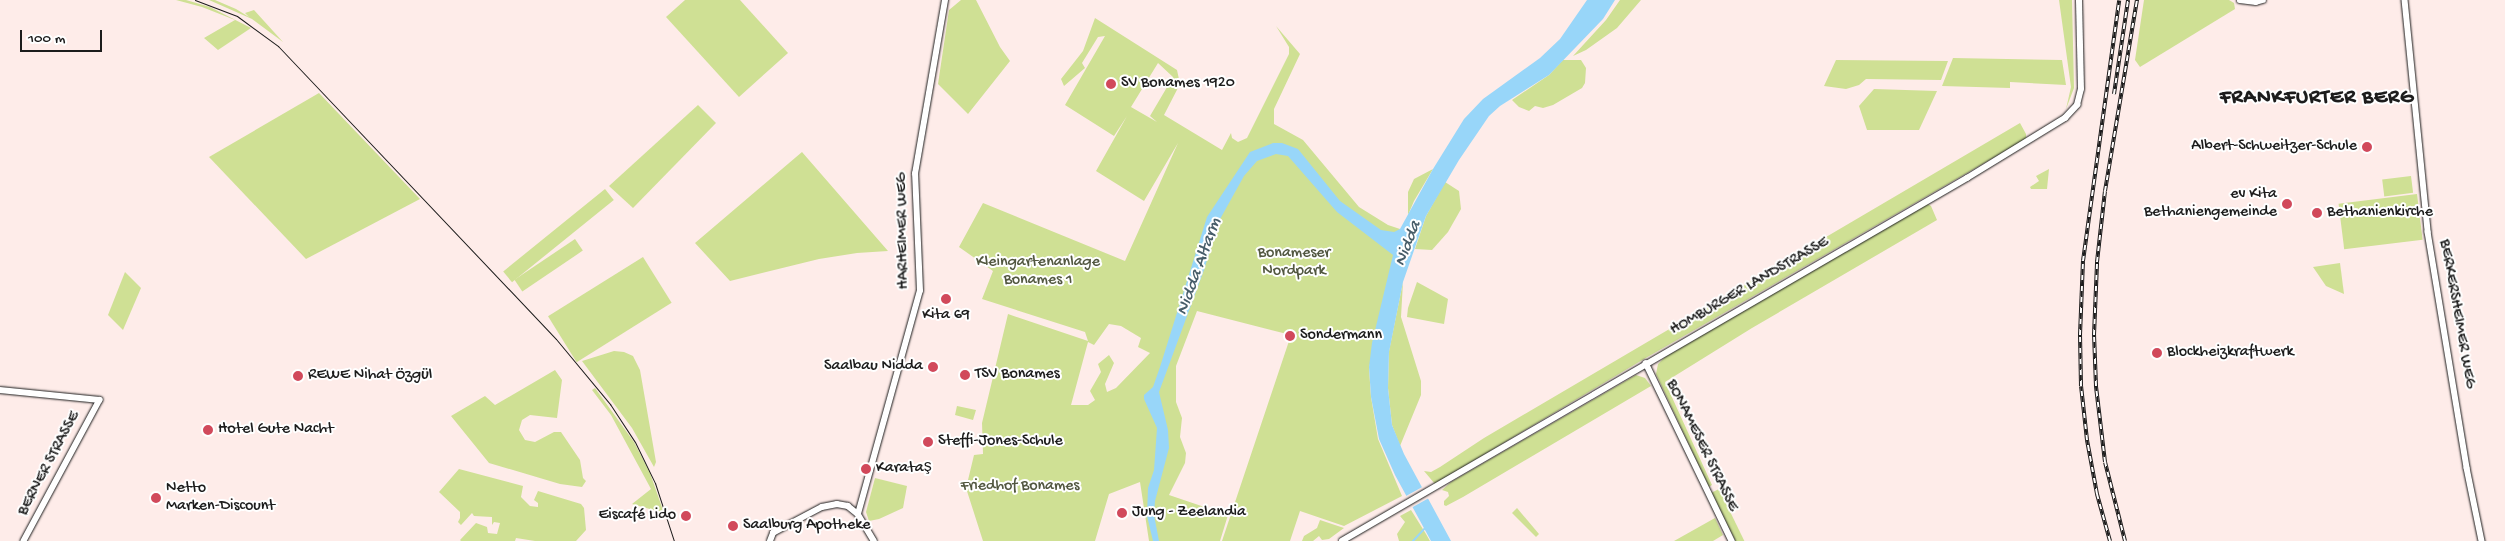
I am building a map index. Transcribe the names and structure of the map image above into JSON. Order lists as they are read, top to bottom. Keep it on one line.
{"streets":{"street":["HARHEIMER WEG","HOMBURGER LANDSTRASSE","BERKERSHEIMER WEG","BONAMESER STRASSE","BERNER STRASSE"]},"crossings":[["HOMBURGER LANDSTRASSE","BONAMESER STRASSE"]],"districts":["FRANKFURTER BERG"],"water":["Nidda","Nidda Altarm"],"parks":["Bonameser Nordpark","Kleingartenanlage Bonames 1","Friedhof Bonames"],"places":["SV Bonames 1920","Albert-Schweitzer-Schule","ev Kita Bethaniengemeinde","Bethanienkirche","Kita 69","Sondermann","Blockheizkraftwerk","Saalbau Nidda","TSV Bonames","REWE Nihat Özgül","Hotel Gute Nacht","Steffi-Jones-Schule","Karataş","Netto Marken-Discount","Jung - Zeelandia","Eiscafé Lido","Saalburg Apotheke"],"scale_bar":"100 m"}
